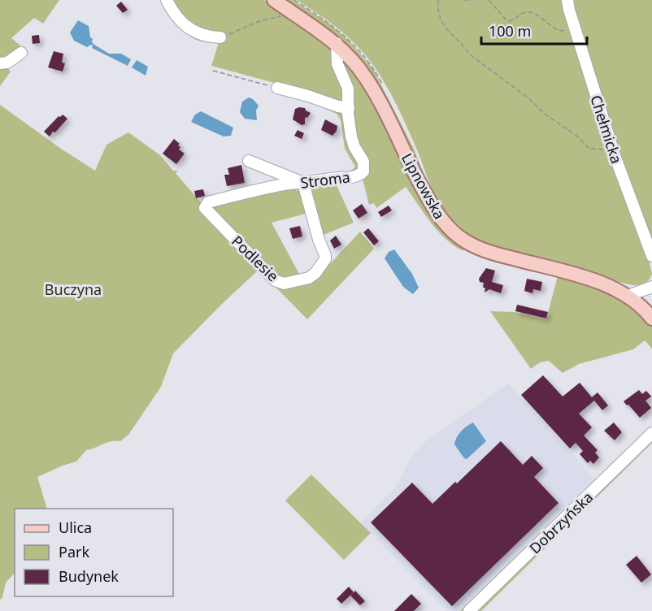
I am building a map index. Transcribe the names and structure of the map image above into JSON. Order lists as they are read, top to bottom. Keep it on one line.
{"streets":{"main road":["Lipnowska"],"street":["Chełmicka","Stroma","Podlesie","Dobrzyńska"]},"crossings":[["Stroma","Lipnowska"],["Stroma","Podlesie"]],"parks":["Buczyna"],"legend":["Ulica","Park","Budynek"],"scale_bar":"100 m"}
